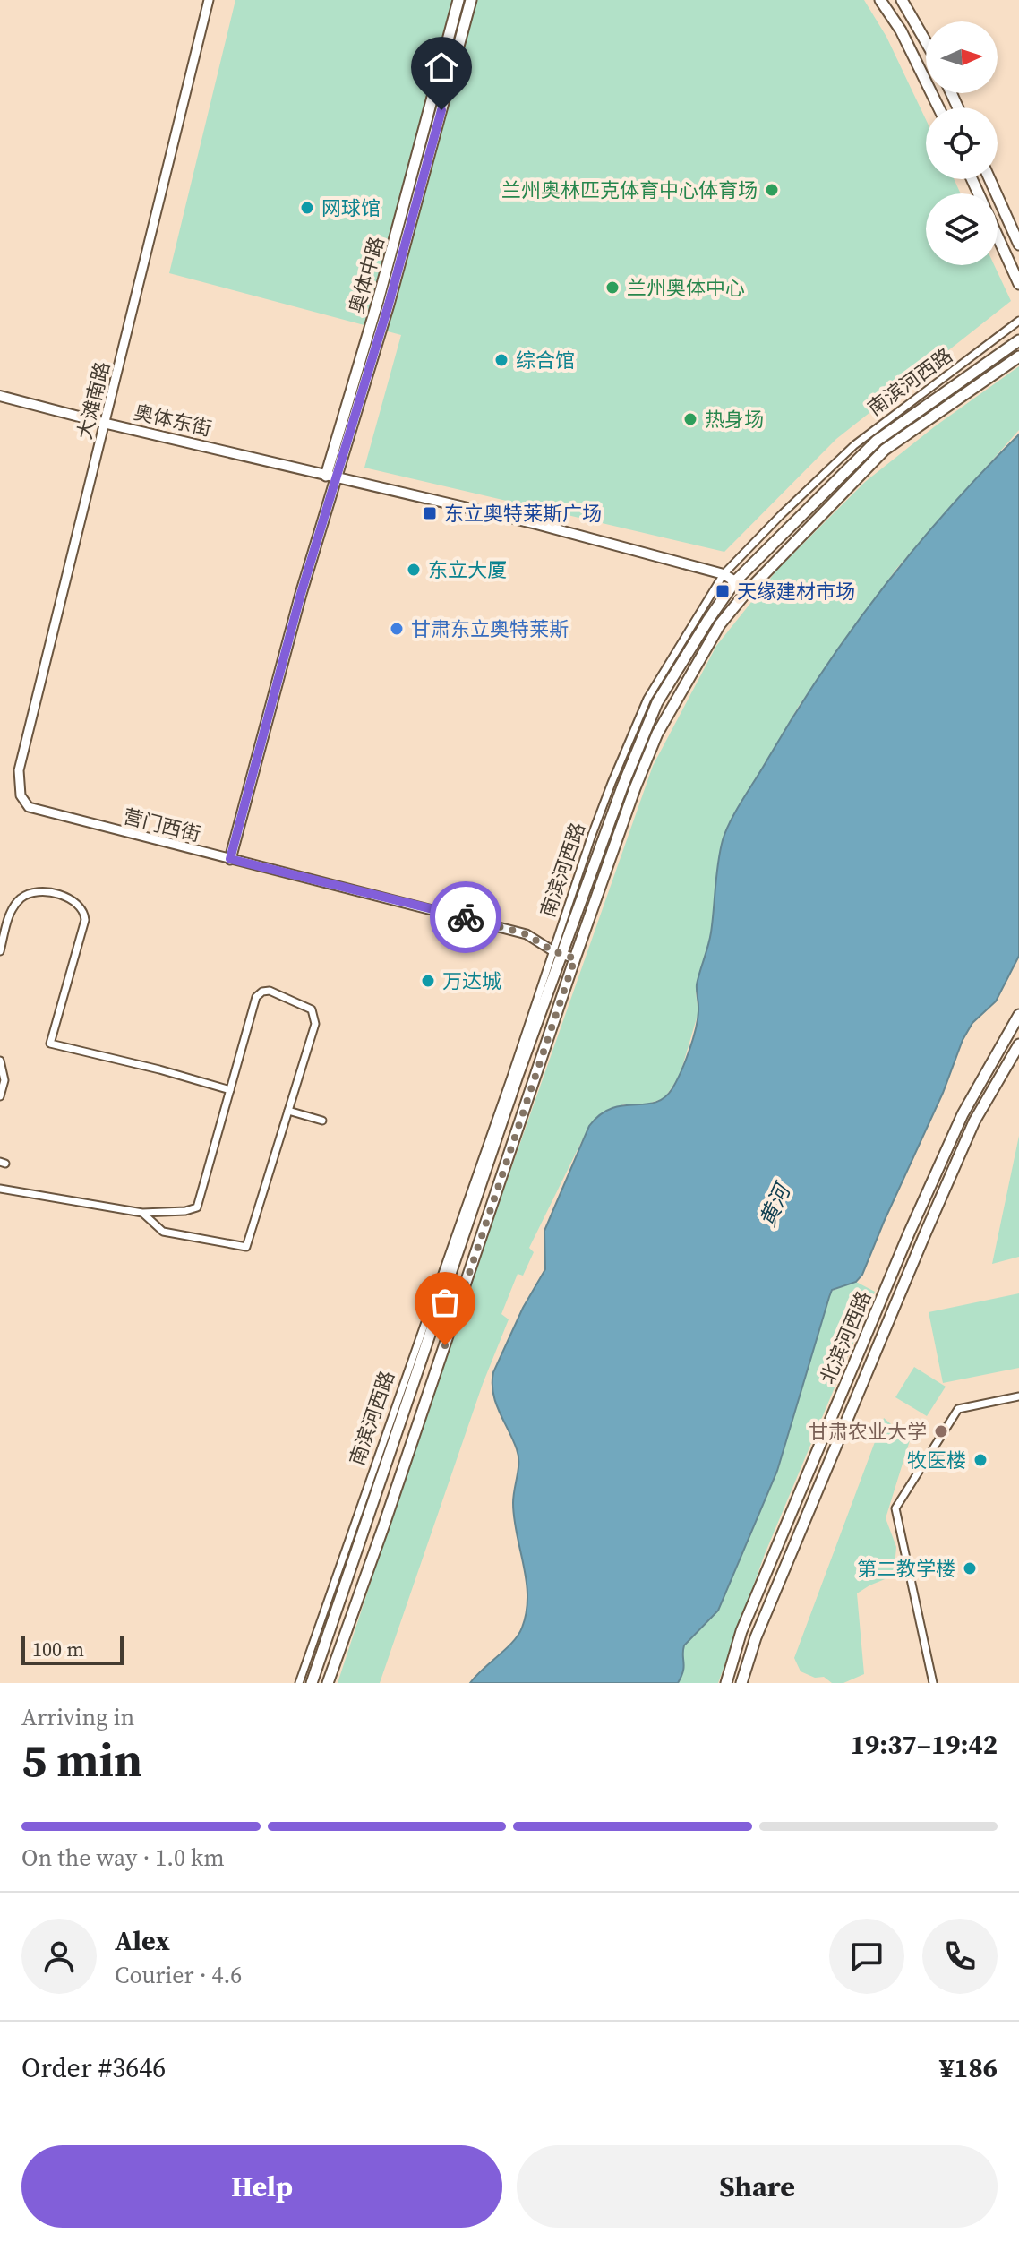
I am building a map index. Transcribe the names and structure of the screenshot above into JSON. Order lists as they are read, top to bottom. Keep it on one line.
{"streets":{"main road":["奥体中路","南滨河西路","奥体东街","北滨河西路"],"street":["大滩南路","营门西街"]},"crossings":[["奥体中路","奥体东街"],["奥体中路","营门西街"],["南滨河西路","奥体东街"],["南滨河西路","营门西街"],["大滩南路","奥体东街"],["大滩南路","营门西街"]],"water":["黄河"],"places":{"other":["兰州奥林匹克体育中心体育场","网球馆","兰州奥体中心","综合馆","热身场","东立大厦","甘肃东立奥特莱斯","万达城","甘肃农业大学","牧医楼","第二教学楼"],"transit":["东立奥特莱斯广场","天缘建材市场"]},"scale_bar":"100 m","north":"right","page":{"scale":"100 m","heading":["5 min","Arriving in","19:37–19:42"],"panel":["Alex","Courier · 4.6","Order #3646","¥186"],"bar":"On the way · 1.0 km","buttons":["Help","Share"]}}
